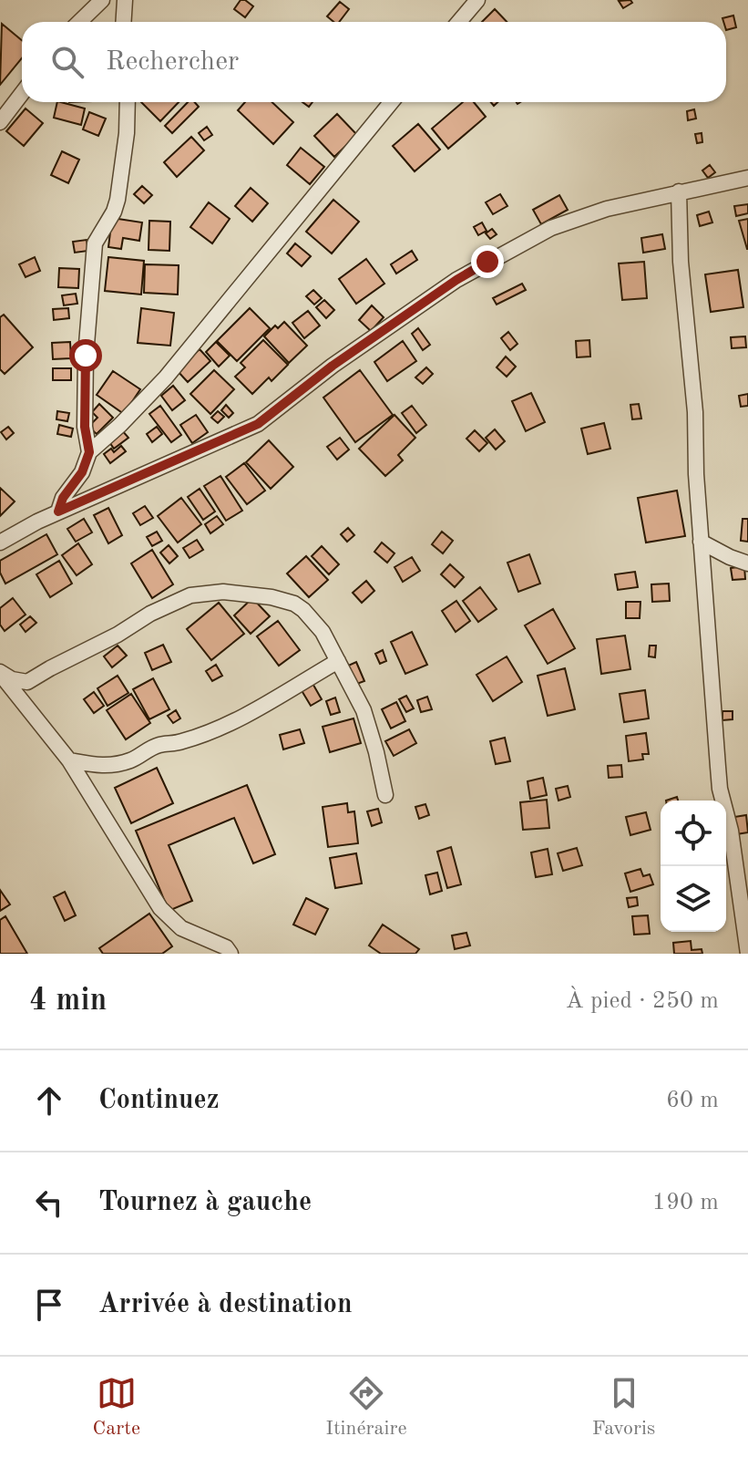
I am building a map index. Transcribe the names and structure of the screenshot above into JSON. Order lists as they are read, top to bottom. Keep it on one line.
{"page":{"search":"Rechercher","heading":["4 min","À pied · 250 m"],"list":[["Continuez","60 m"],["Tournez à gauche","190 m"],"Arrivée à destination"],"nav":["Carte","Itinéraire","Favoris"]}}
